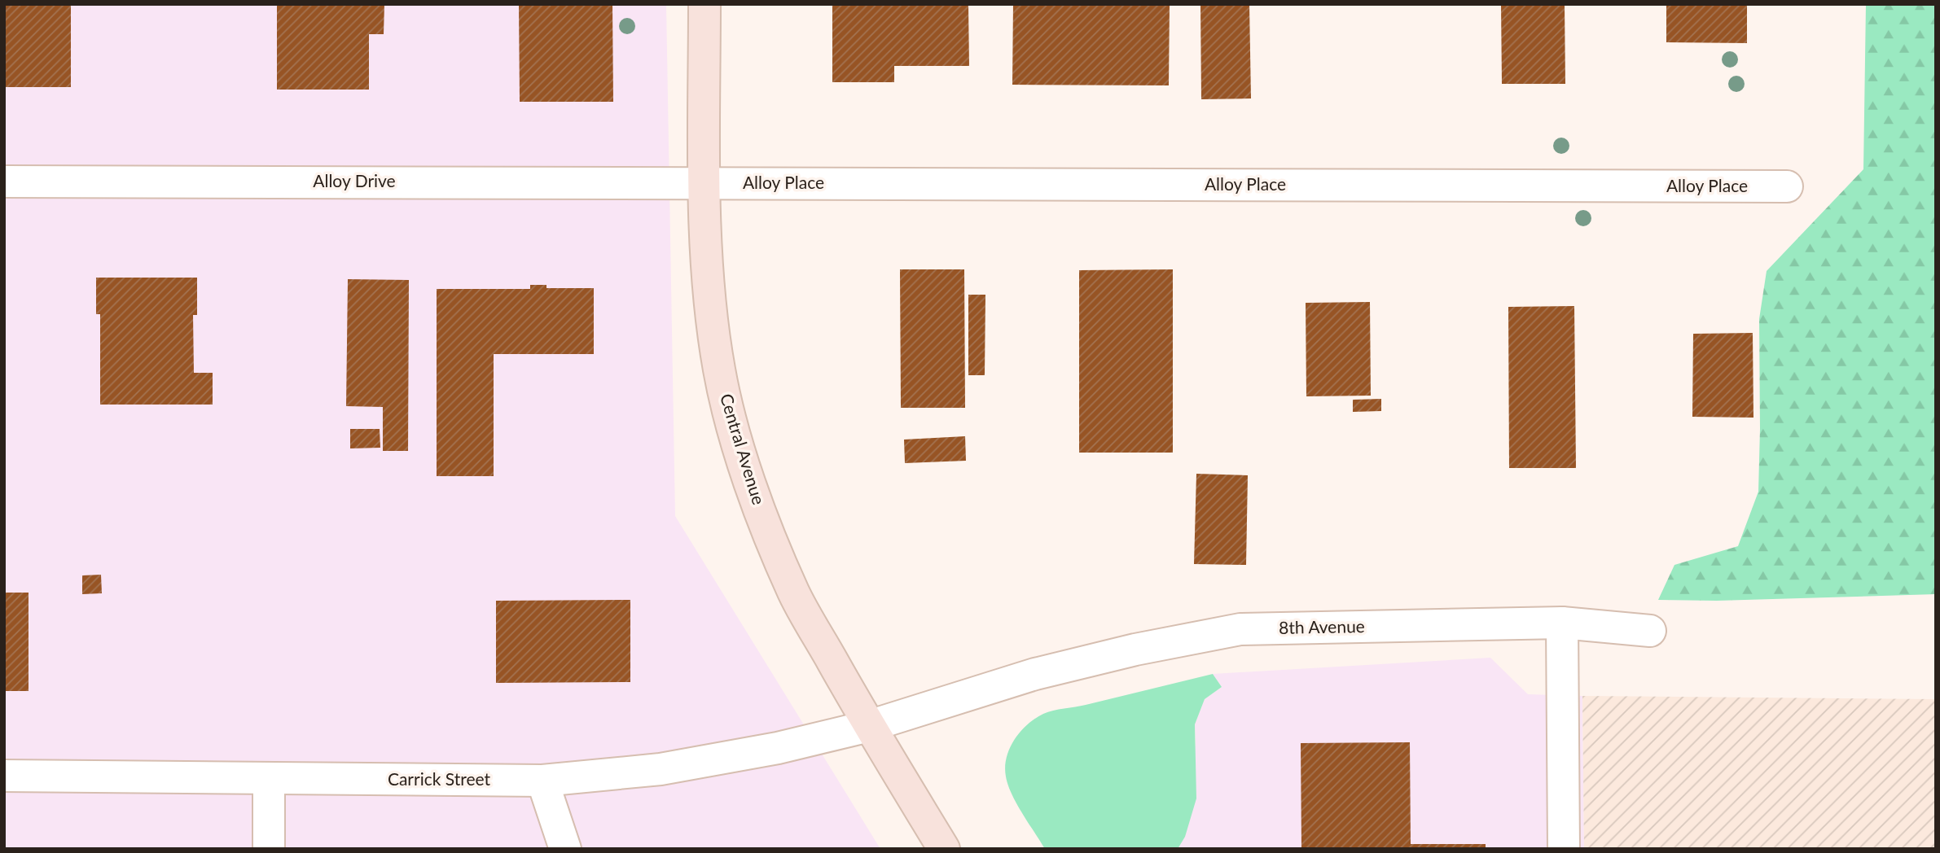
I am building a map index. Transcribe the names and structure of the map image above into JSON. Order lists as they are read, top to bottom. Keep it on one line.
{"streets":{"main road":["Central Avenue"],"street":["Alloy Drive","Alloy Place","8th Avenue","Carrick Street"]},"crossings":[["Alloy Drive","Alloy Place"],["Alloy Drive","Central Avenue"],["Alloy Place","Central Avenue"],["Central Avenue","8th Avenue"],["Central Avenue","Carrick Street"],["8th Avenue","Carrick Street"]]}
